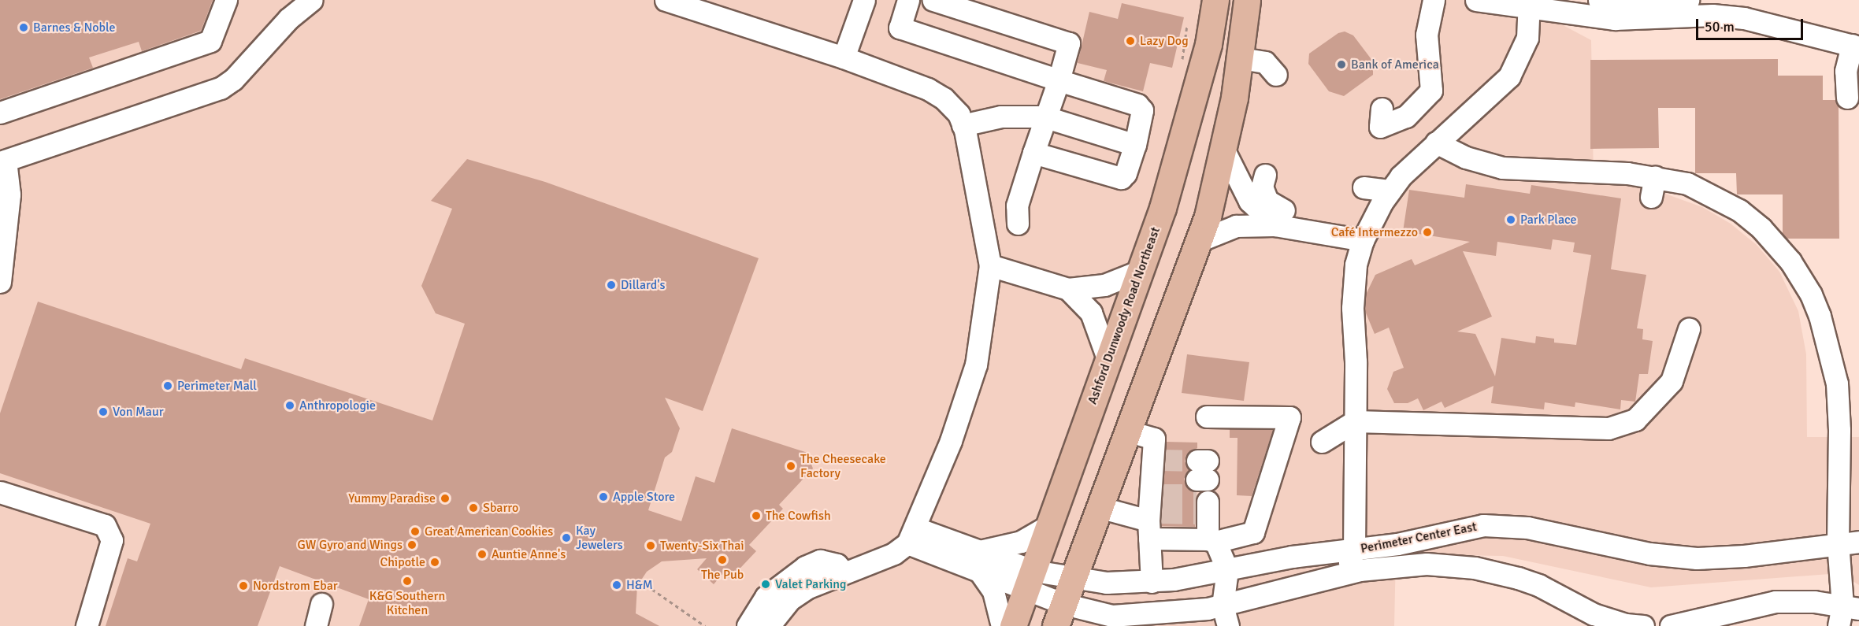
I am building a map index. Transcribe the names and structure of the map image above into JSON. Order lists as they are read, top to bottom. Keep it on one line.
{"streets":{"main road":["Ashford Dunwoody Road Northeast"],"street":["Perimeter Center East"]},"crossings":[["Ashford Dunwoody Road Northeast","Perimeter Center East"]],"places":["Barnes & Noble","Lazy Dog","Bank of America","Park Place","Café Intermezzo","Dillard's","Perimeter Mall","Anthropologie","Von Maur","The Cheesecake Factory","Apple Store","Yummy Paradise","Sbarro","The Cowfish","Great American Cookies","Kay Jewelers","GW Gyro and Wings","Twenty-Six Thai","Auntie Anne's","The Pub","Chipotle","K&G Southern Kitchen","Valet Parking","H&M","Nordstrom Ebar"],"scale_bar":"50 m"}
